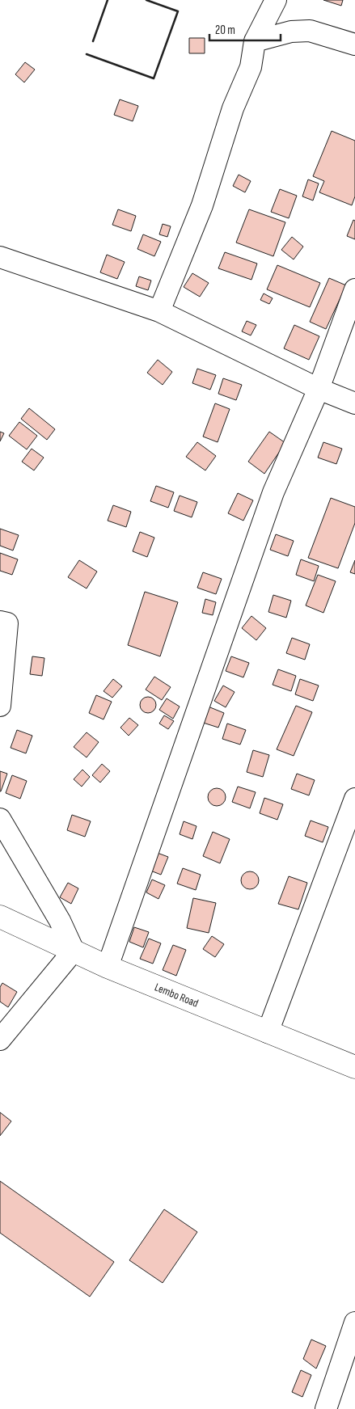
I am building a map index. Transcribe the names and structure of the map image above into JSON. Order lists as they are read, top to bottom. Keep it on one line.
{"streets":{"street":["Lembo Road"]},"scale_bar":"20 m"}
